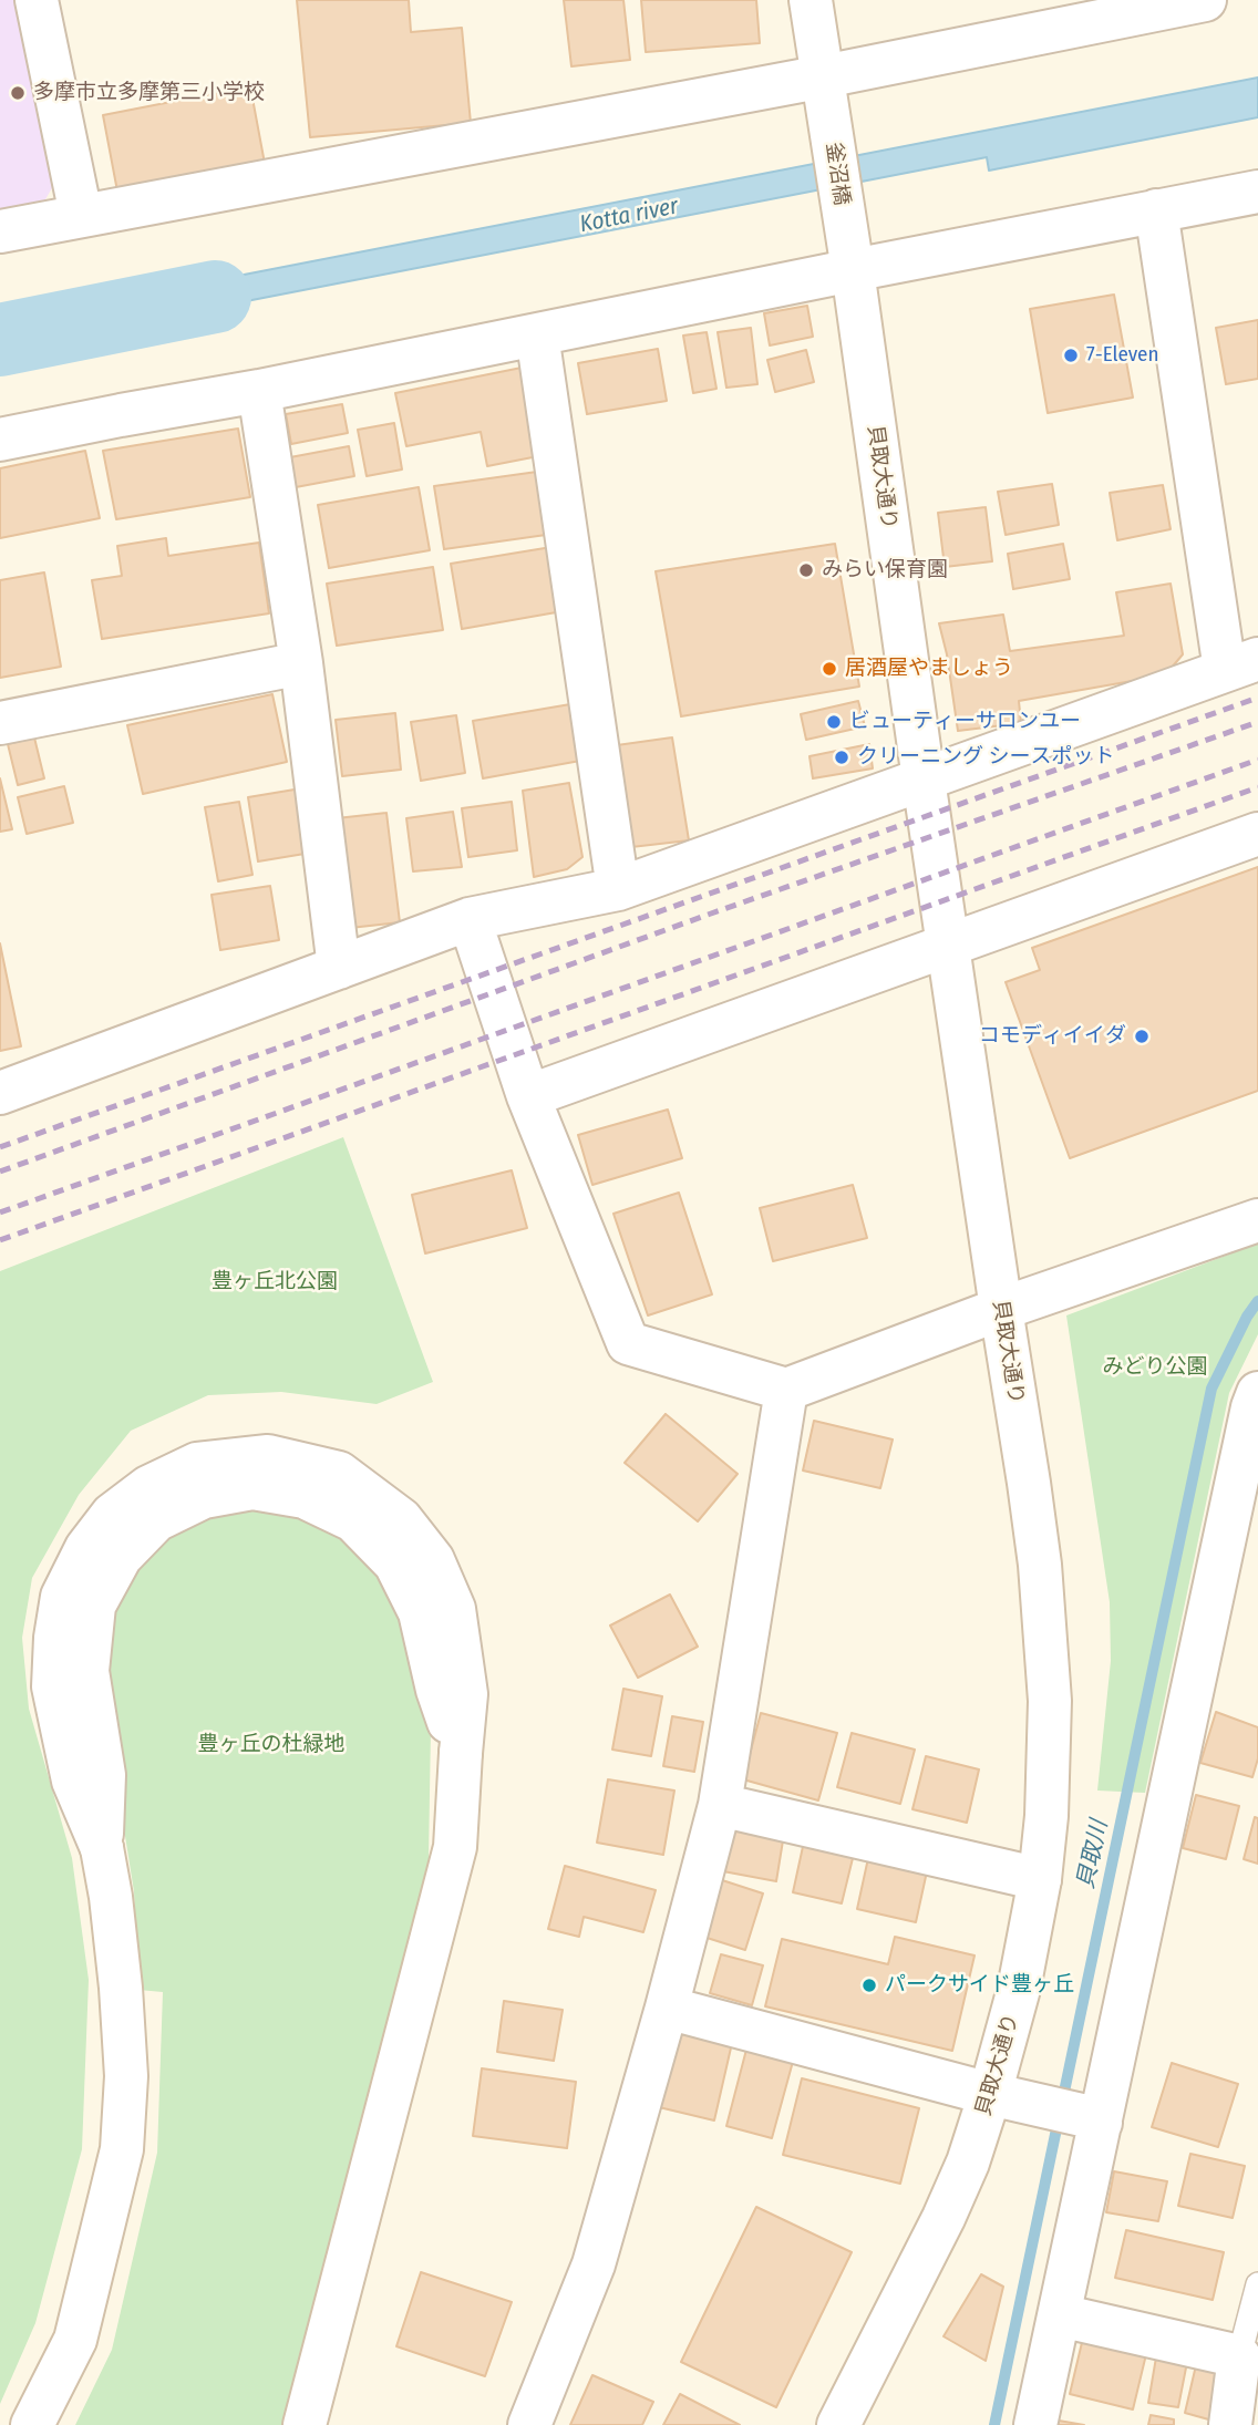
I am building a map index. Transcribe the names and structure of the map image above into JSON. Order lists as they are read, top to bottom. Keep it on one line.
{"streets":{"street":["釜沼橋","貝取大通り"]},"crossings":[["釜沼橋","貝取大通り"]],"water":["Kotta river","貝取川"],"parks":["豊ヶ丘北公園","みどり公園","豊ヶ丘の杜緑地"],"places":["多摩市立多摩第三小学校","7-Eleven","みらい保育園","居酒屋やましょう","ビューティーサロンユー","クリーニング シースポット","コモディイイダ","パークサイド豊ヶ丘"]}
